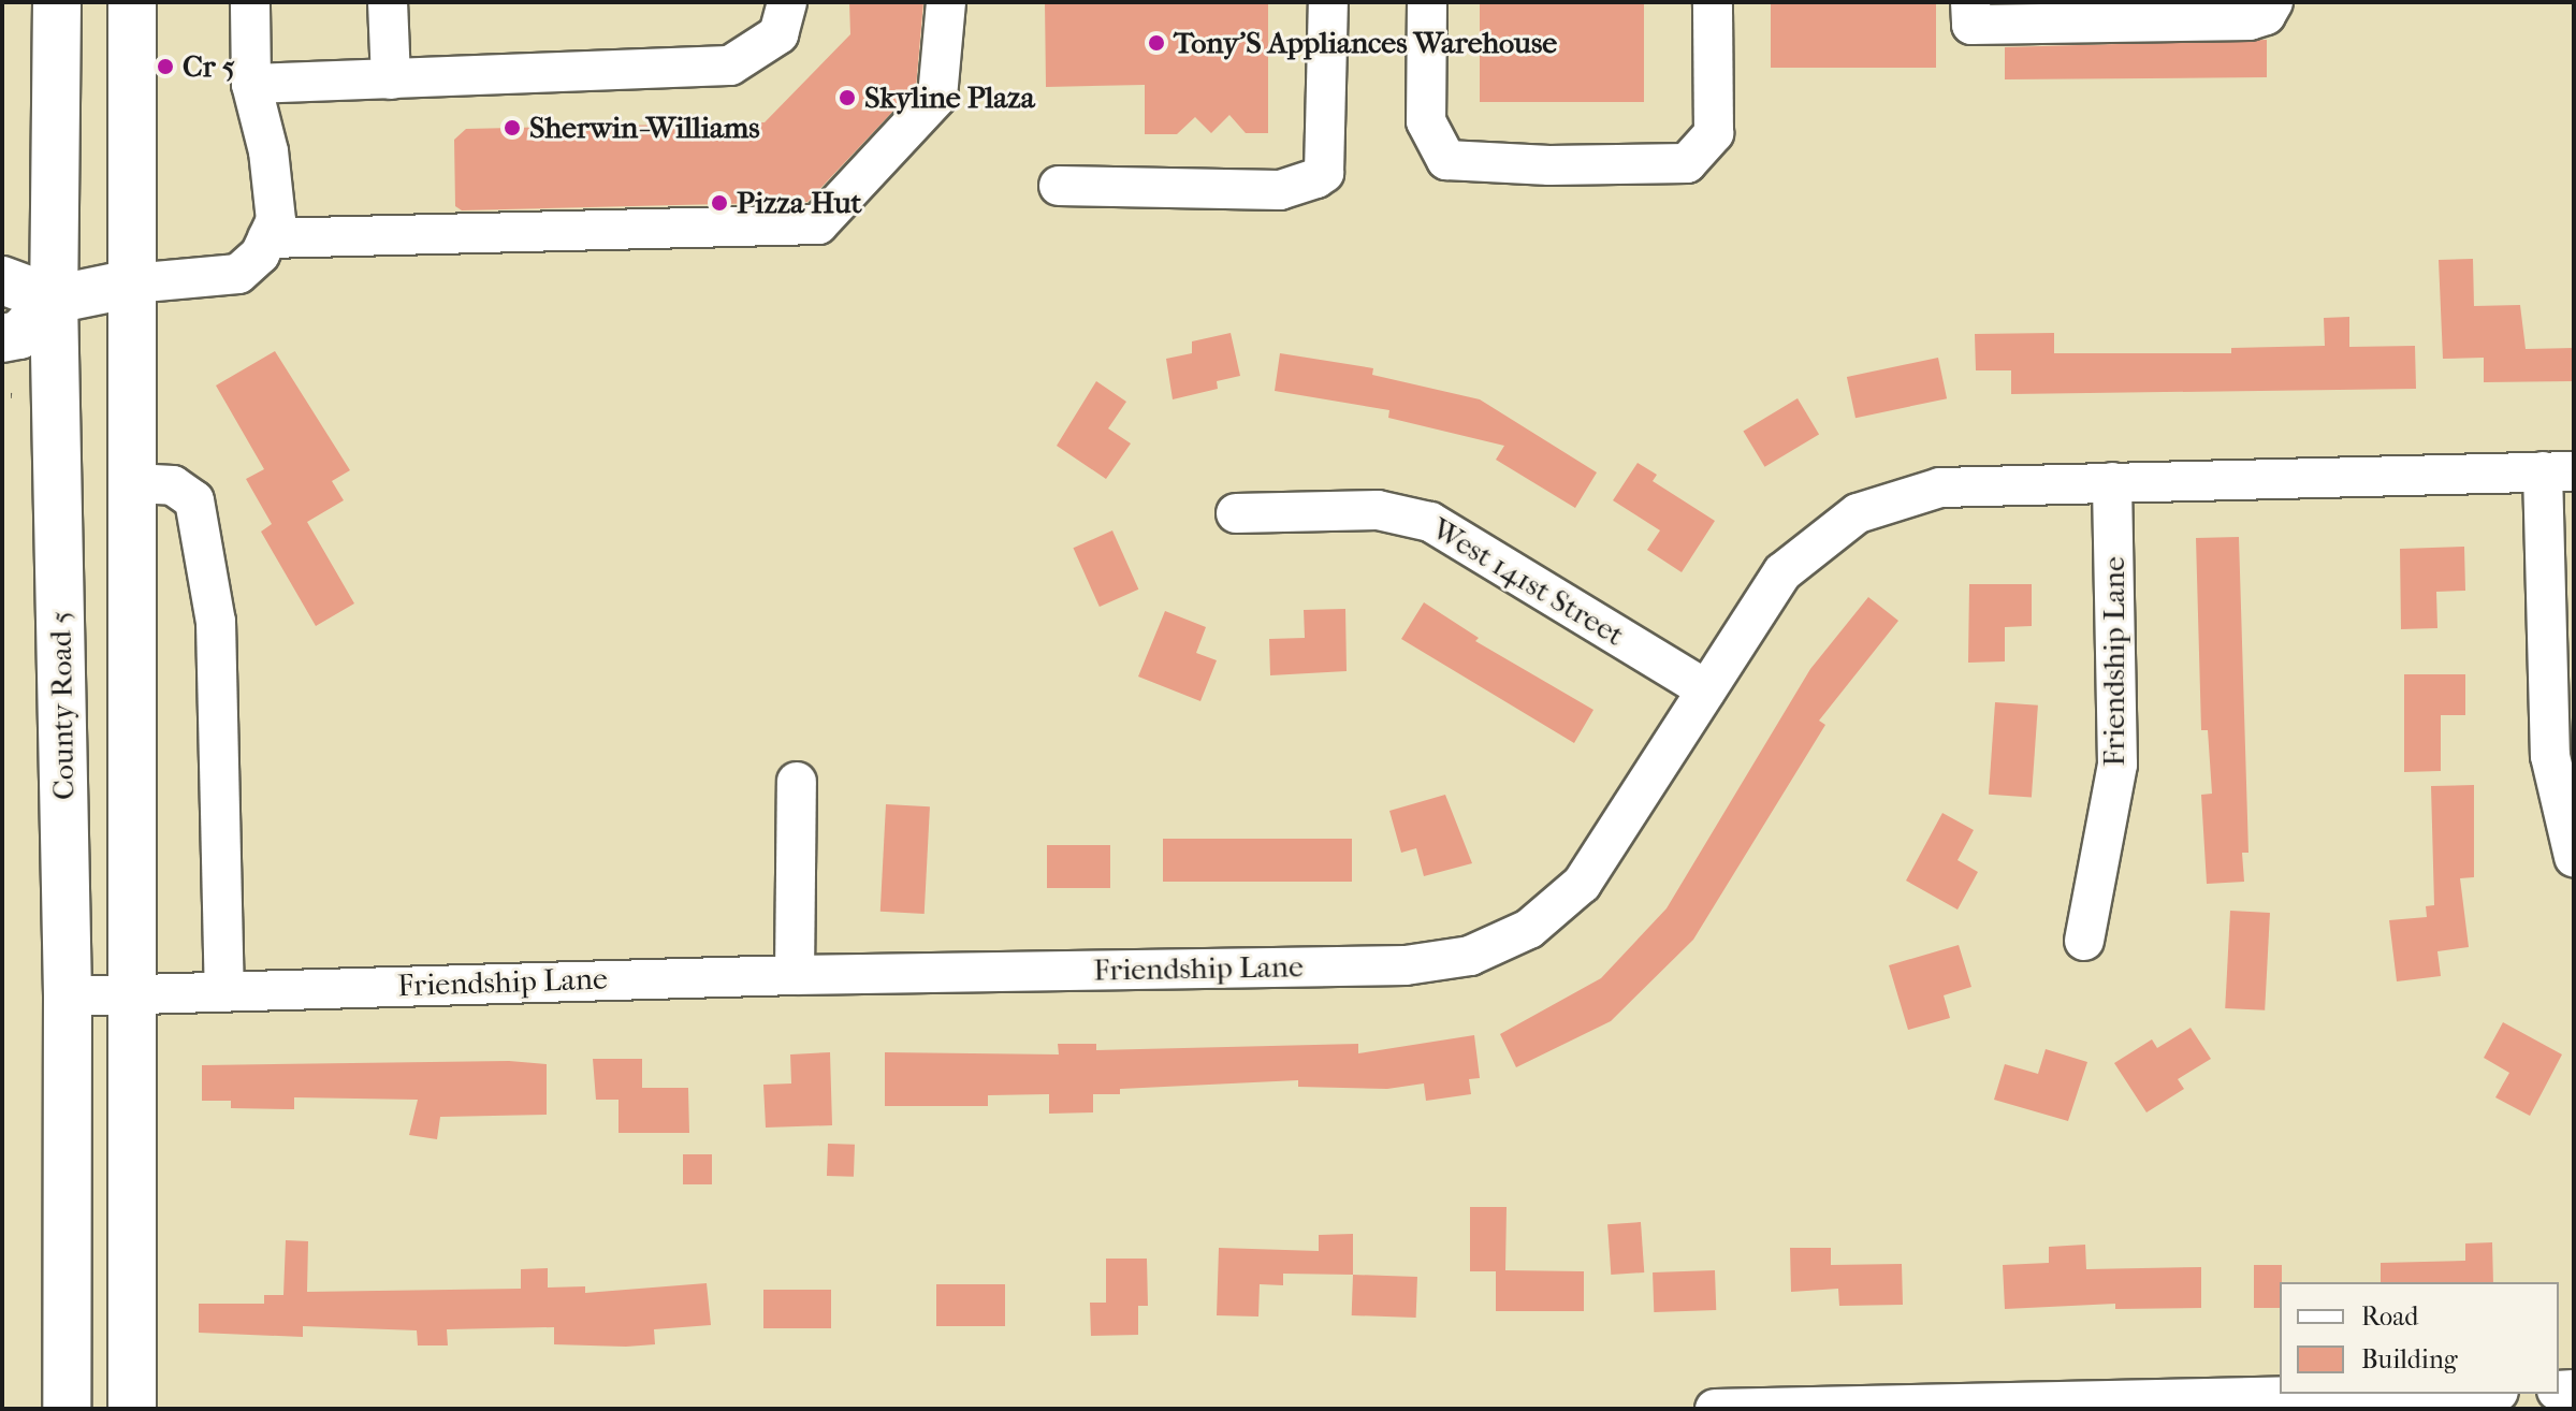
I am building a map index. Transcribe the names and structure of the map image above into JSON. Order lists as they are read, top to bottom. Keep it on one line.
{"streets":{"main road":["County Road 5"],"street":["West 141st Street","Friendship Lane"]},"crossings":[["West 141st Street","Friendship Lane"],["Friendship Lane","County Road 5"]],"places":["Tony'S Appliances Warehouse","Cr 5","Skyline Plaza","Sherwin-Williams","Pizza Hut"],"legend":["Road","Building"]}
